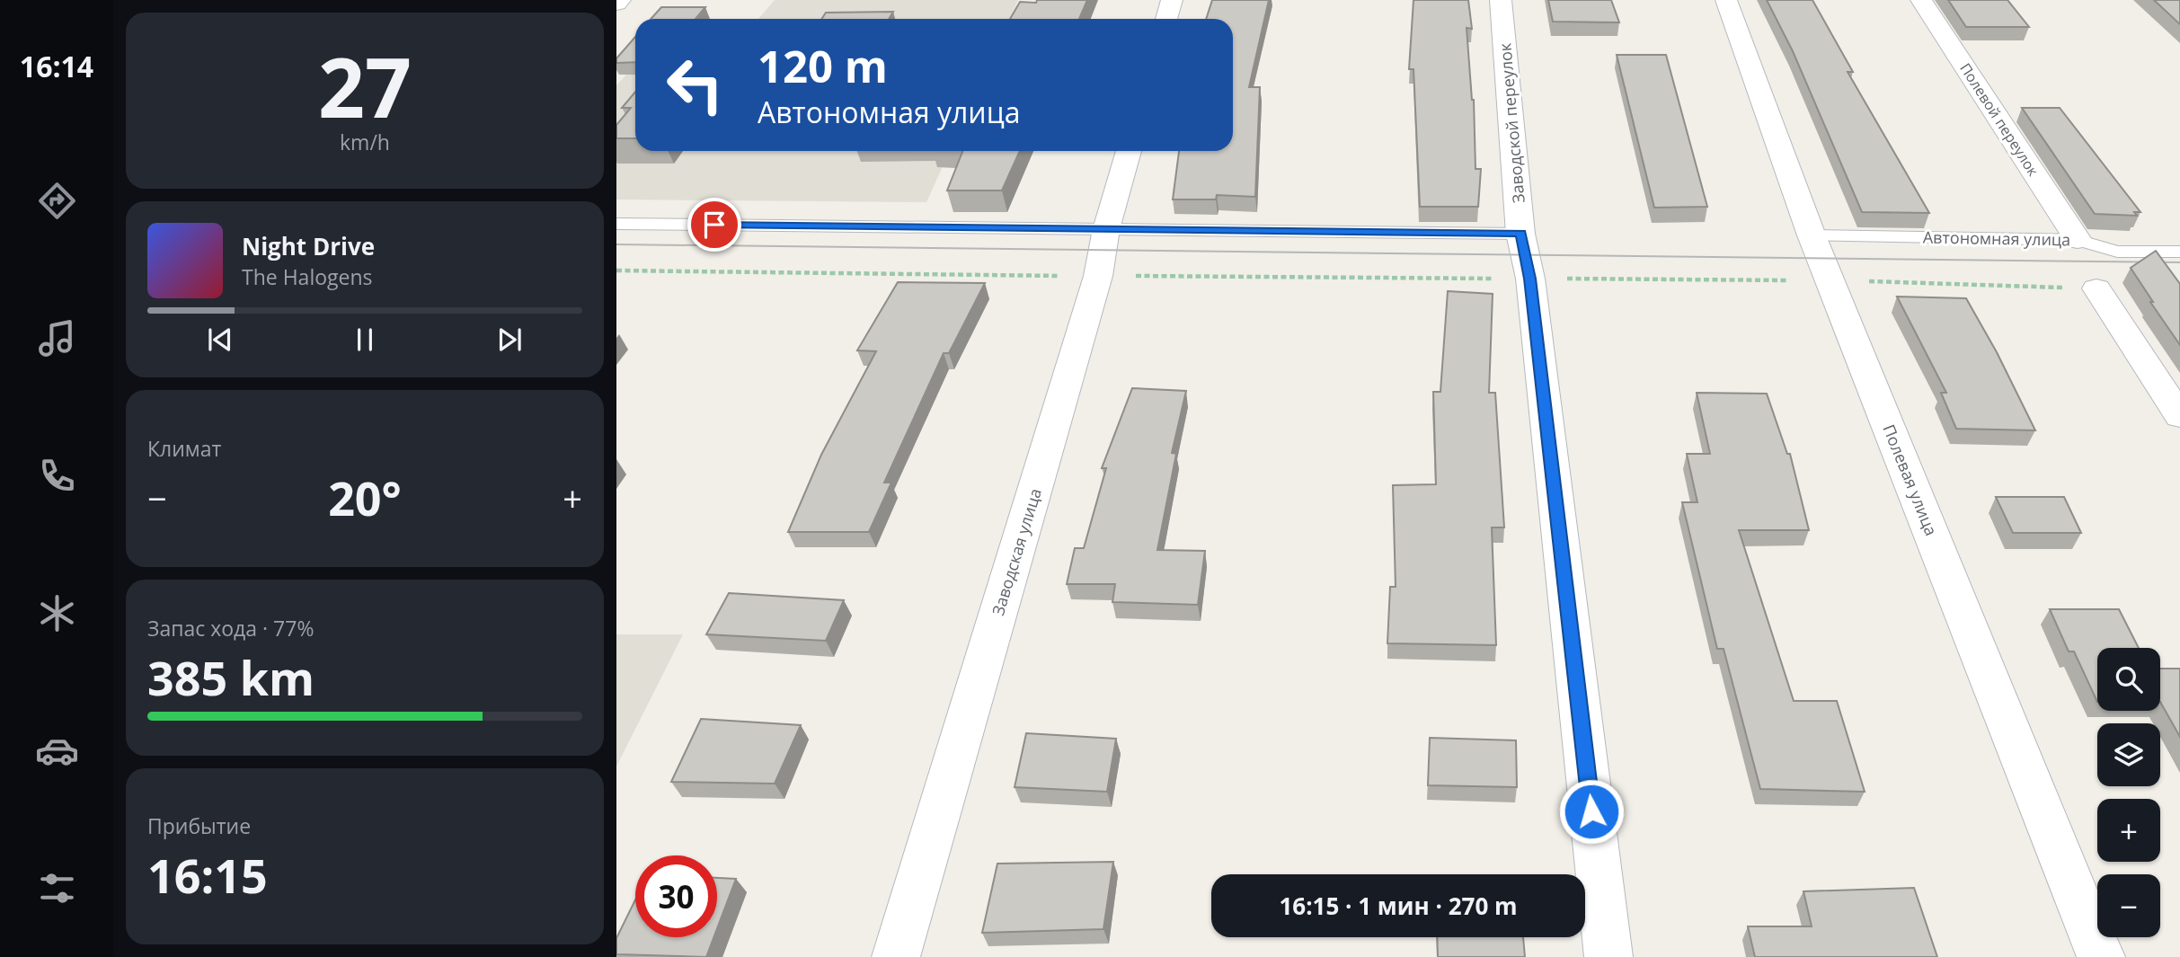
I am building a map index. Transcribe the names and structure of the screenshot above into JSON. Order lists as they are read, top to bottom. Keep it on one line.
{"streets":{"street":["Полевой переулок","Заводской переулок","Полевая улица","Заводская улица"],"lane":["Автономная улица"]},"crossings":[["Полевой переулок","Автономная улица"],["Автономная улица","Полевая улица"]],"page":{"tabs":"16:14","tile":[["27","km/h"],"Климат",["Запас хода · 77%","385 km"],["Прибытие","16:15"]],"turn":["120 m","Автономная улица"],"song":["Night Drive","The Halogens"],"heat":["−","20°","+"],"map_buttons":["+","−"],"limit":"30","trip":"16:15 · 1 мин · 270 m"}}
